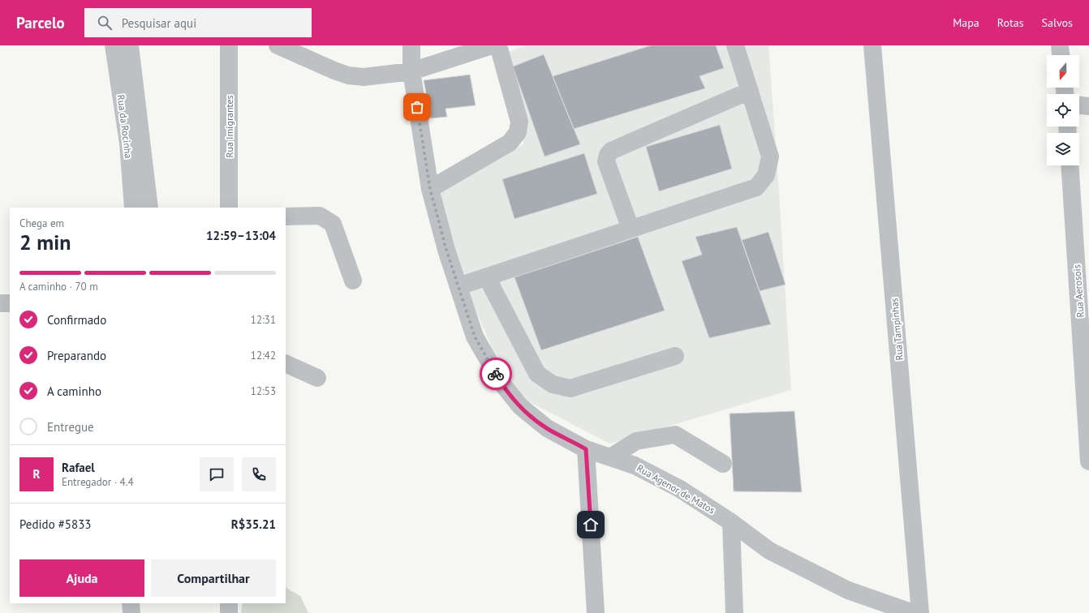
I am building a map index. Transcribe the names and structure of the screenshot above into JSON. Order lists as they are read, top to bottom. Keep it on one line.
{"streets":{"street":["Rua da Rocinha","Rua Imigrantes","Rua Aerosois","Rua Tampinhas","Rua Agenor de Matos"]},"north":"bottom","page":{"header":"Parcelo","search":"Pesquisar aqui","nav":["Mapa","Rotas","Salvos"],"heading":["2 min","Chega em","12:59–13:04"],"panel":["Rafael","Entregador · 4.4","Pedido #5833","R$35.21"],"bar":"A caminho · 70 m","list":[["Confirmado","12:31"],["Preparando","12:42"],["A caminho","12:53"],"Entregue"],"round":"R","buttons":["Ajuda","Compartilhar"]}}
